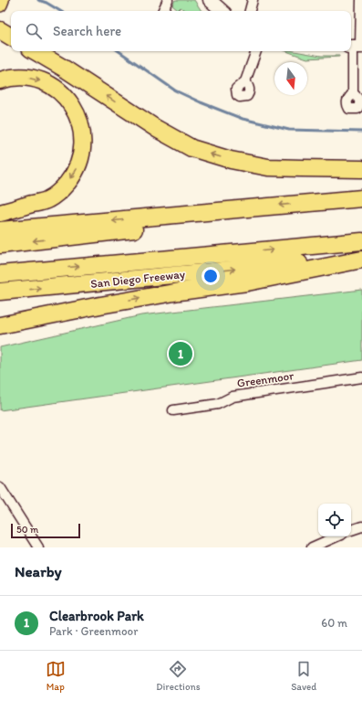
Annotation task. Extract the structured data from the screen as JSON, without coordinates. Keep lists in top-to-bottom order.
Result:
{
  "streets": {
    "highway": ["San Diego Freeway"],
    "street": ["Greenmoor"]
  },
  "scale_bar": "50 m",
  "north": "bottom",
  "page": {
    "search": "Search here",
    "pins": "1",
    "scale": "50 m",
    "heading": "Nearby",
    "list": [
      {
        "mark": "1",
        "name": "Clearbrook Park",
        "note": "Park · Greenmoor",
        "value": "60 m"
      }
    ],
    "nav": ["Map", "Directions", "Saved"]
  }
}
